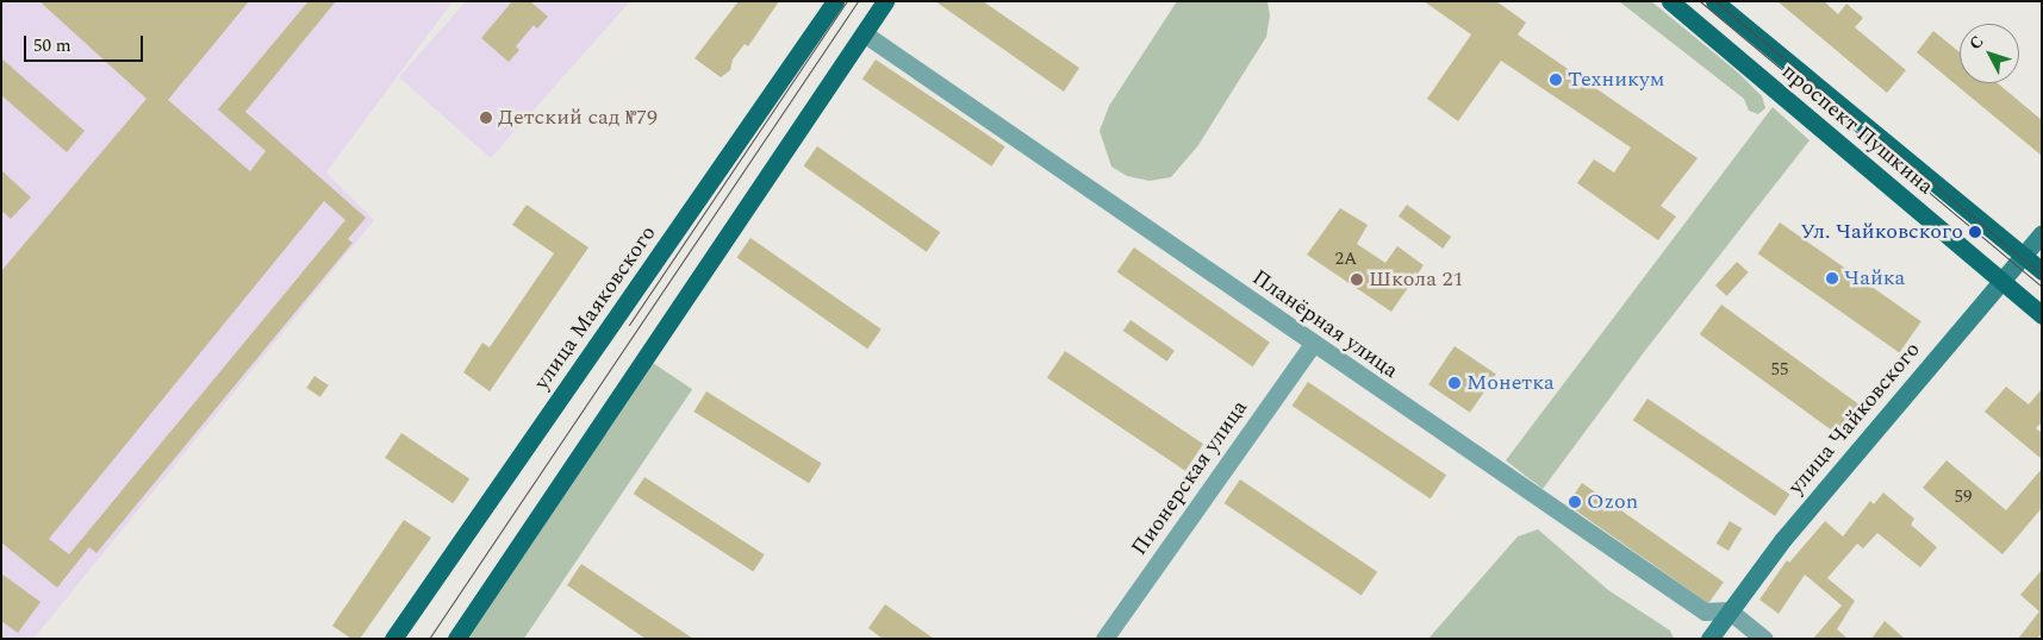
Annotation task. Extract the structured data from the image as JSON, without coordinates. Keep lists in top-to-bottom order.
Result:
{
  "streets": {
    "main road": ["проспект Пушкина", "улица Маяковского", "улица Чайковского"],
    "street": ["Планёрная улица", "Пионерская улица"]
  },
  "crossings": [
    ["проспект Пушкина", "улица Чайковского"],
    ["Планёрная улица", "улица Чайковского"],
    ["Планёрная улица", "Пионерская улица"]
  ],
  "places": [
    "Техникум",
    "Детский сад №79",
    "Ул. Чайковского",
    "Чайка",
    "Школа 21",
    "Монетка",
    "Ozon"
  ],
  "house_numbers": ["2А", "55", "59"],
  "scale_bar": "50 m",
  "north": "top left"
}
